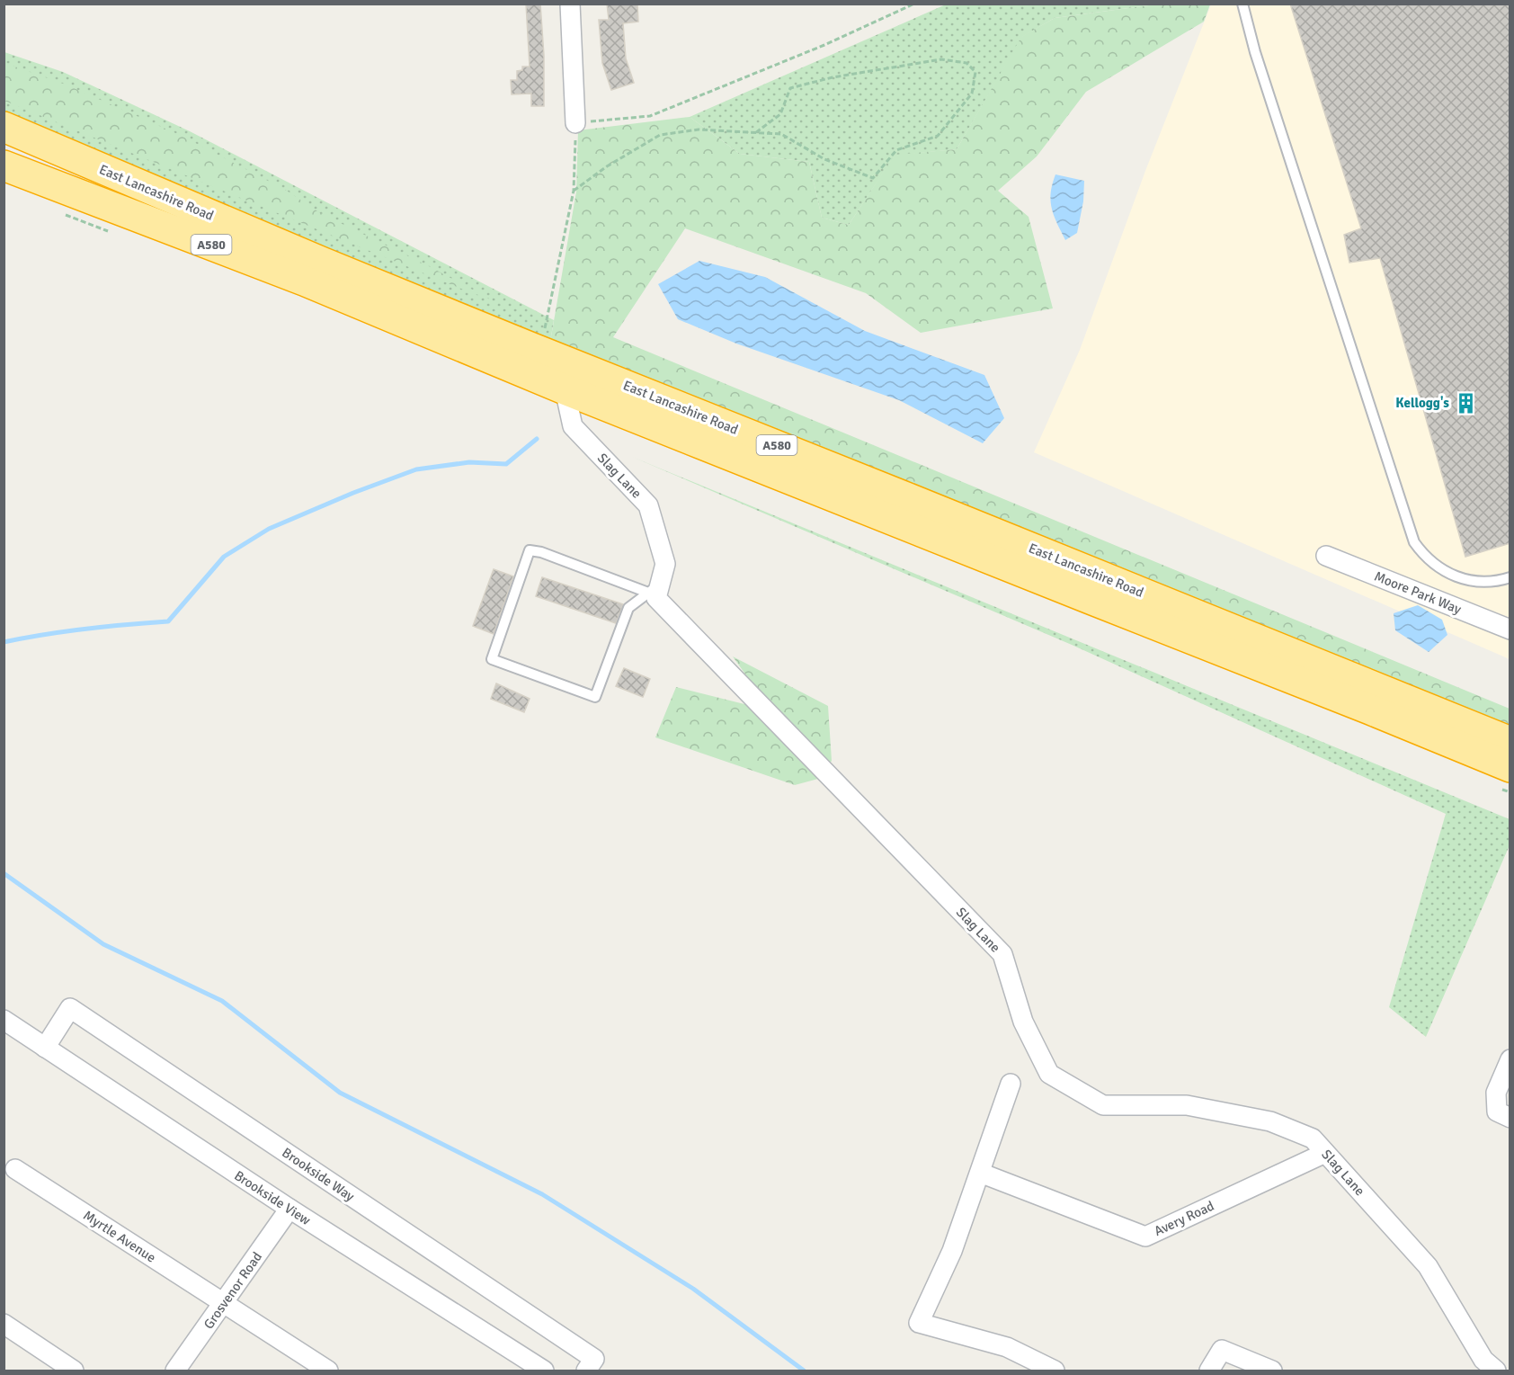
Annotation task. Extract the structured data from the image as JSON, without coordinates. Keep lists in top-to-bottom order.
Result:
{
  "streets": {
    "highway": ["East Lancashire Road", "A580"],
    "street": [
      "Slag Lane",
      "Moore Park Way",
      "Brookside Way",
      "Brookside View",
      "Avery Road",
      "Myrtle Avenue",
      "Grosvenor Road"
    ]
  },
  "crossings": [
    ["East Lancashire Road", "Slag Lane"],
    ["Slag Lane", "Avery Road"],
    ["Brookside Way", "Brookside View"],
    ["Brookside View", "Grosvenor Road"],
    ["Myrtle Avenue", "Grosvenor Road"]
  ],
  "places": {
    "building": ["Kellogg's"]
  }
}
